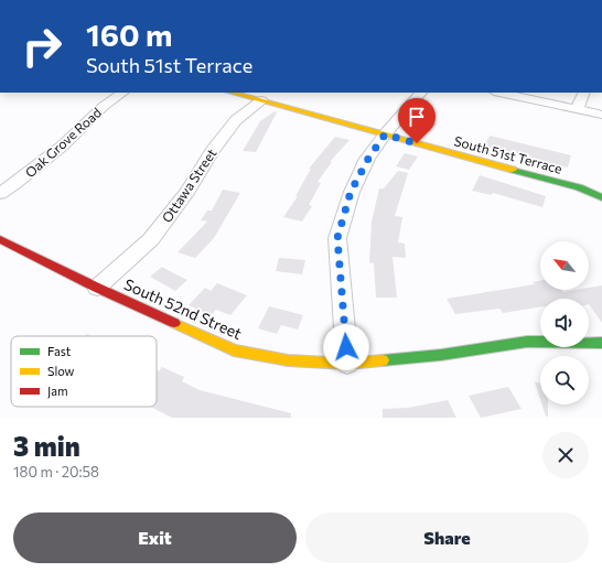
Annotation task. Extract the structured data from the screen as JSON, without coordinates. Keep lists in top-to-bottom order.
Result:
{
  "streets": {
    "street": [
      "Oak Grove Road",
      "South 51st Terrace",
      "Ottawa Street",
      "South 52nd Street"
    ]
  },
  "crossings": [
    ["South 51st Terrace", "Ottawa Street"],
    ["Ottawa Street", "South 52nd Street"]
  ],
  "legend": ["Fast", "Slow", "Jam"],
  "north": "top left",
  "page": {
    "turn": ["160 m", "South 51st Terrace"],
    "heading": ["3 min", "180 m · 20:58"],
    "buttons": ["Exit", "Share"]
  }
}
